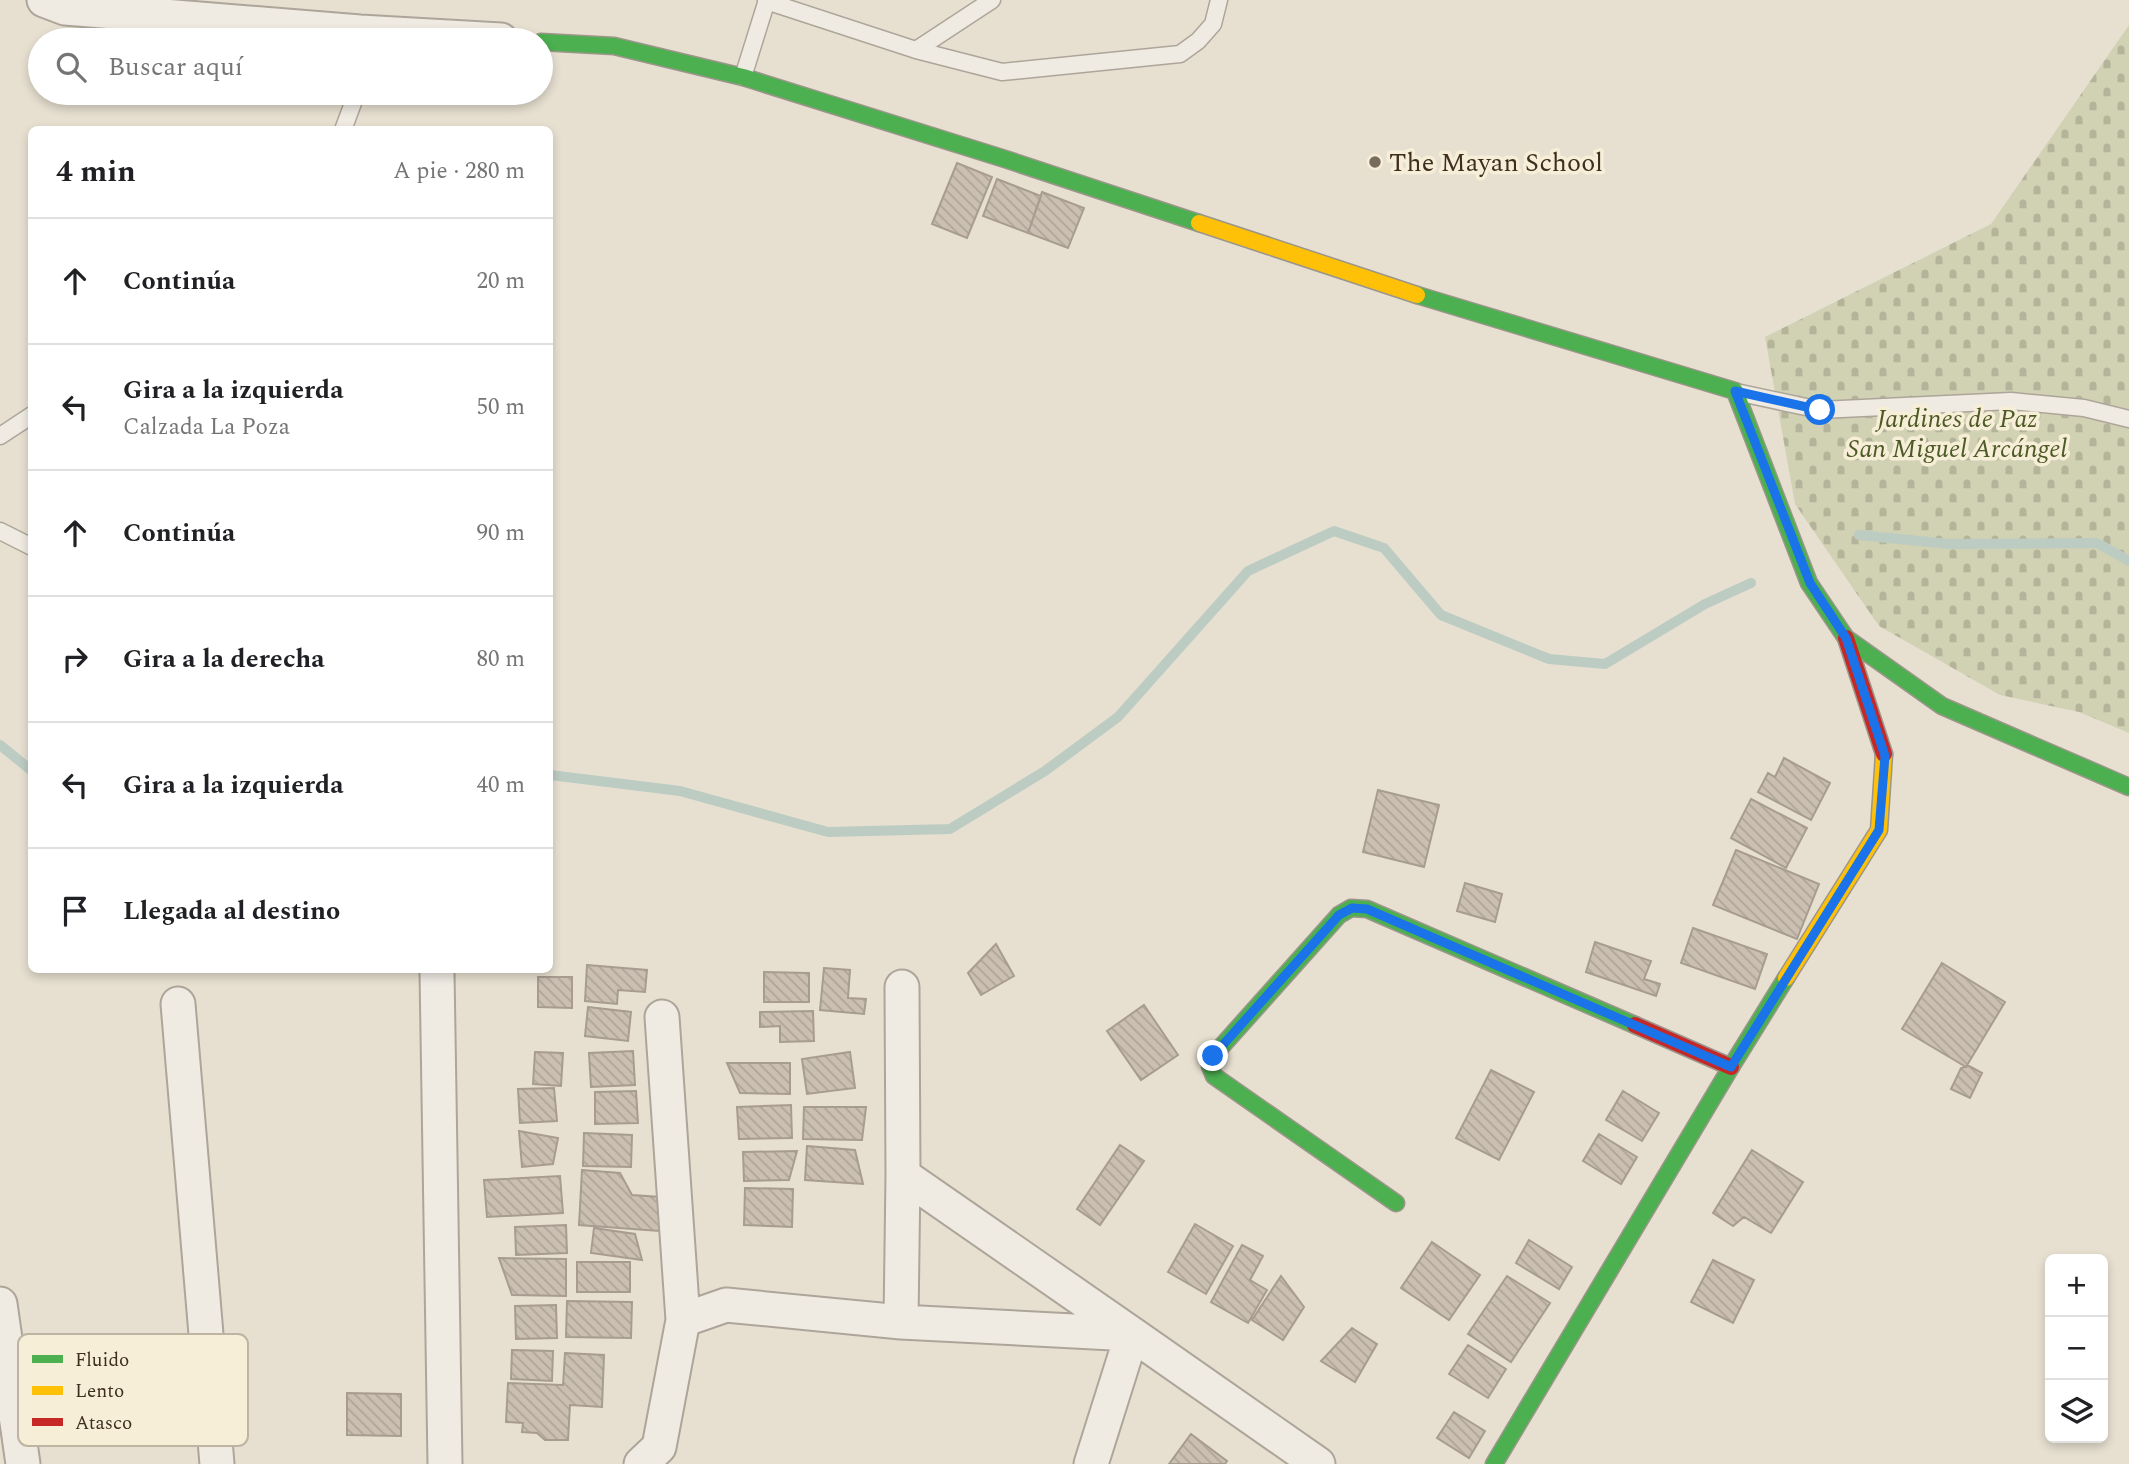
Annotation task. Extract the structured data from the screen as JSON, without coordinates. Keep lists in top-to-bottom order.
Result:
{
  "parks": ["Jardines de Paz San Miguel Arcángel"],
  "places": ["The Mayan School"],
  "legend": ["Fluido", "Lento", "Atasco"],
  "page": {
    "search": "Buscar aquí",
    "heading": ["4 min", "A pie · 280 m"],
    "list": [
      ["Continúa", "20 m"],
      ["Gira a la izquierda", "Calzada La Poza", "50 m"],
      ["Continúa", "90 m"],
      ["Gira a la derecha", "80 m"],
      ["Gira a la izquierda", "40 m"],
      "Llegada al destino"
    ],
    "map_buttons": ["+", "−"]
  }
}
